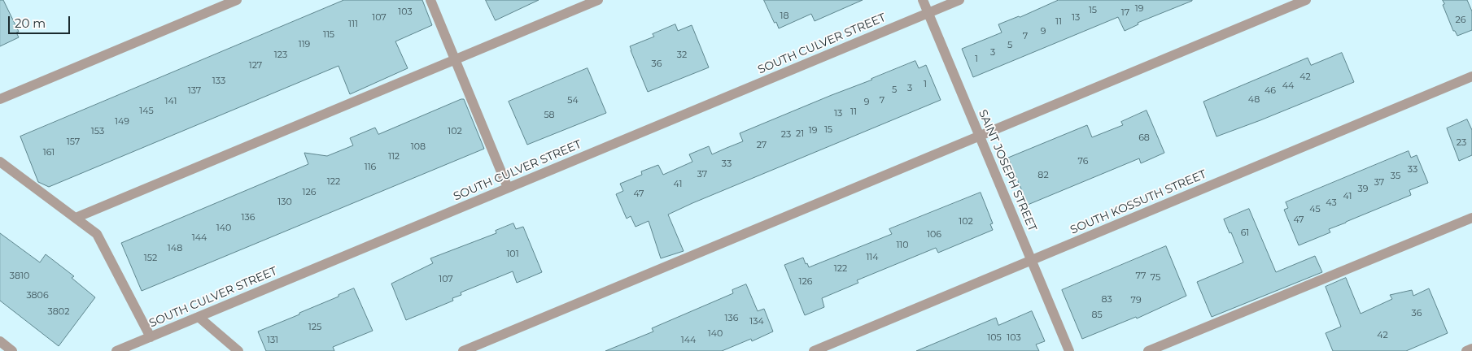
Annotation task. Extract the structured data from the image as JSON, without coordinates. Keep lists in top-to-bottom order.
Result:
{
  "streets": {
    "street": ["SOUTH CULVER STREET", "SAINT JOSEPH STREET", "SOUTH KOSSUTH STREET"]
  },
  "crossings": [
    ["SOUTH CULVER STREET", "SAINT JOSEPH STREET"],
    ["SAINT JOSEPH STREET", "SOUTH KOSSUTH STREET"]
  ],
  "house_numbers": [
    "19",
    "15",
    "103",
    "17",
    "18",
    "107",
    "13",
    "26",
    "11",
    "111",
    "9",
    "115",
    "7",
    "119",
    "5",
    "3",
    "123",
    "32",
    "1",
    "36",
    "127",
    "42",
    "133",
    "1",
    "44",
    "3",
    "5",
    "137",
    "46",
    "48",
    "54",
    "7",
    "141",
    "9",
    "145",
    "11",
    "13",
    "58",
    "149",
    "15",
    "19",
    "153",
    "102",
    "21",
    "23",
    "68",
    "157",
    "23",
    "27",
    "108",
    "161",
    "112",
    "76",
    "33",
    "116",
    "33",
    "37",
    "82",
    "35",
    "122",
    "37",
    "41",
    "39",
    "126",
    "47",
    "41",
    "130",
    "43",
    "45",
    "136",
    "47",
    "102",
    "140",
    "61",
    "106",
    "144",
    "110",
    "148",
    "101",
    "114",
    "152",
    "122",
    "3810",
    "77",
    "75",
    "107",
    "126",
    "3806",
    "83",
    "79",
    "3802",
    "36",
    "85",
    "136",
    "134",
    "125",
    "140",
    "42",
    "105",
    "103",
    "131",
    "144"
  ],
  "scale_bar": "20 m"
}
